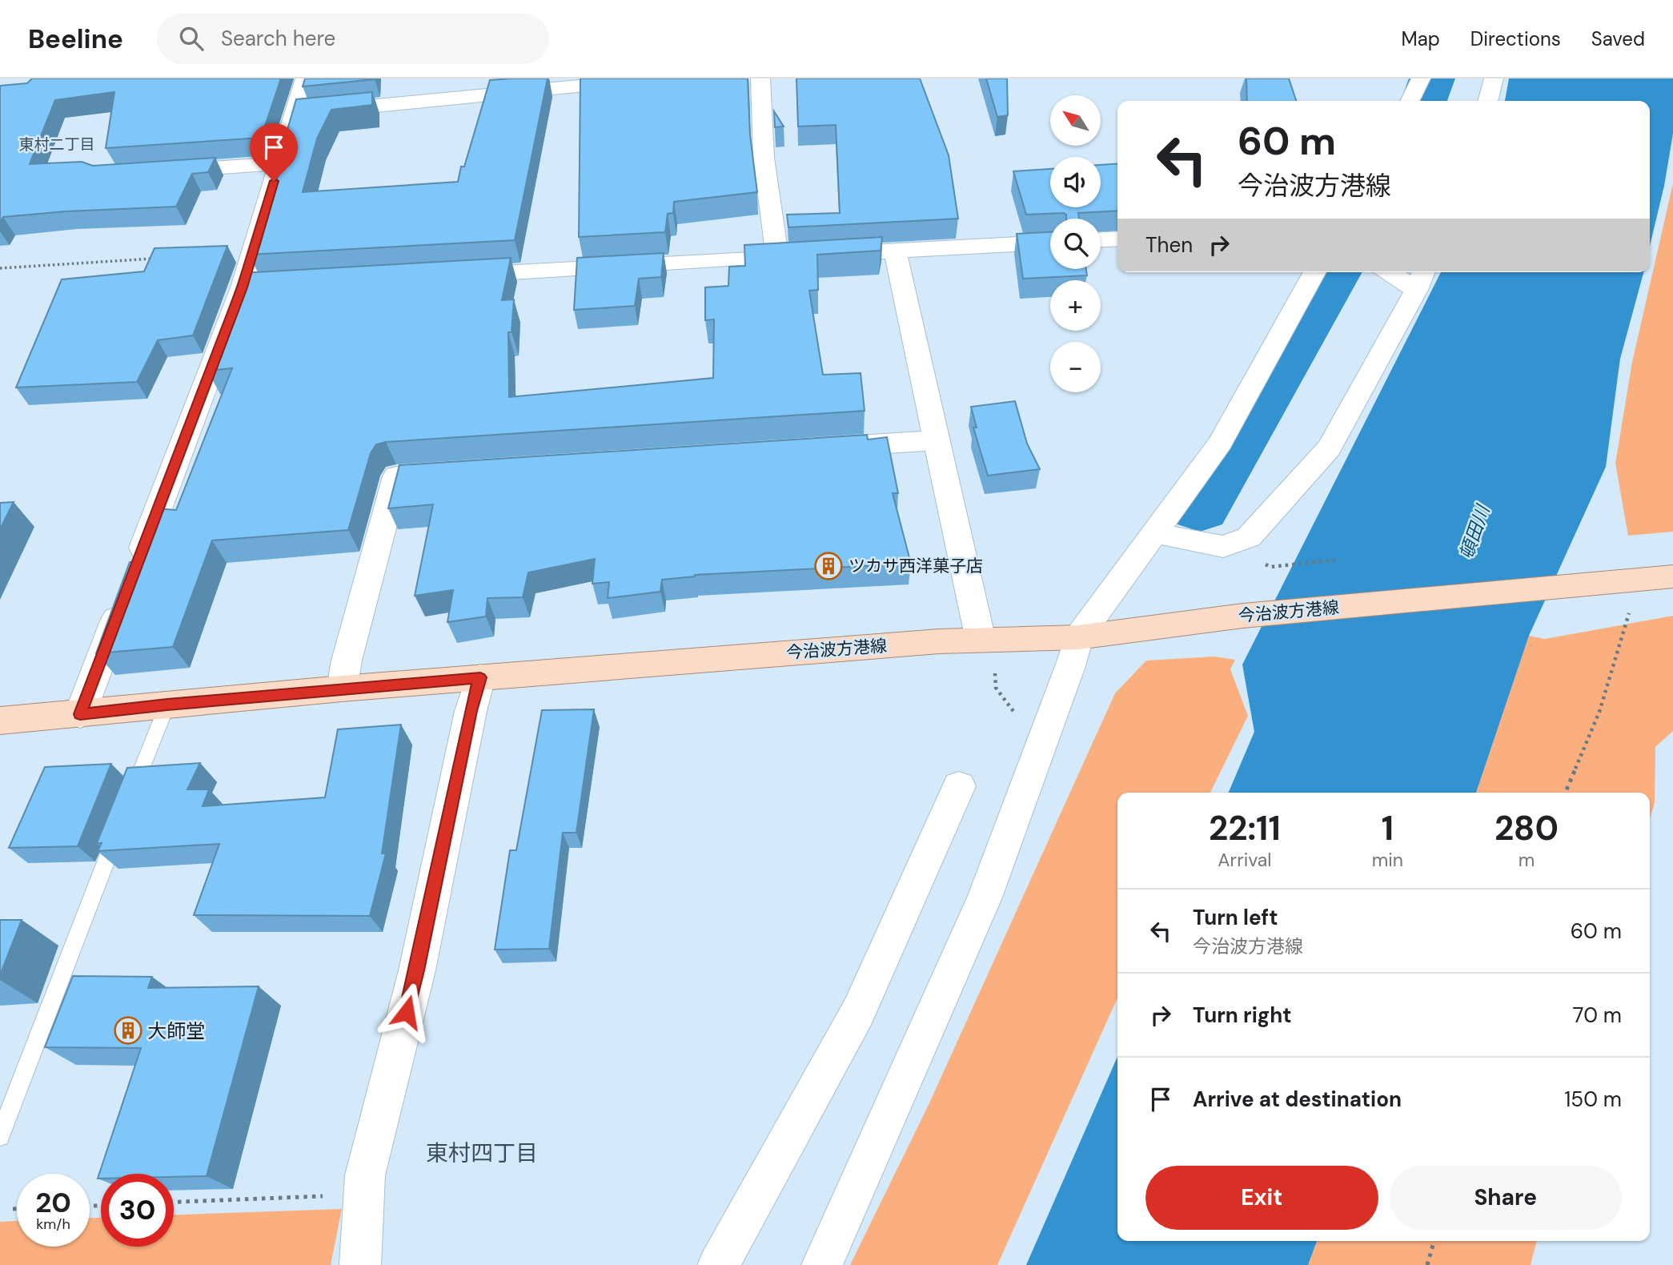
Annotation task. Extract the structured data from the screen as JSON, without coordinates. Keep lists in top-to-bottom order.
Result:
{
  "streets": {
    "main road": ["今治波方港線"]
  },
  "districts": ["東村二丁目", "東村四丁目"],
  "water": ["頓田川"],
  "places": {
    "building": ["ツカサ西洋菓子店", "大師堂"]
  },
  "north": "top left",
  "page": {
    "header": "Beeline",
    "search": "Search here",
    "nav": ["Map", "Directions", "Saved"],
    "map_buttons": ["+", "−"],
    "turn": ["60 m", "今治波方港線"],
    "then": "Then",
    "eta": [
      "22:11",
      "Arrival",
      "1",
      "min",
      "280",
      "m"
    ],
    "list": [
      {
        "name": "Turn left",
        "note": "今治波方港線",
        "value": "60 m"
      },
      {
        "name": "Turn right",
        "value": "70 m"
      },
      {
        "name": "Arrive at destination",
        "value": "150 m"
      }
    ],
    "buttons": ["Exit", "Share"],
    "speed": "20 km/h",
    "limit": "30"
  }
}
